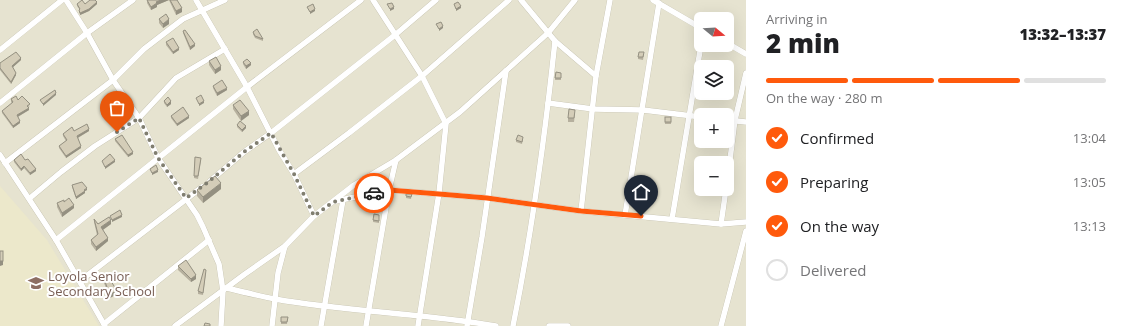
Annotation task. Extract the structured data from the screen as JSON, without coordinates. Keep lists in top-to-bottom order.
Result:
{
  "places": {
    "school or university": ["Loyola Senior Secondary School"]
  },
  "north": "right",
  "page": {
    "heading": ["2 min", "Arriving in", "13:32–13:37"],
    "map_buttons": ["+", "−"],
    "bar": "On the way · 280 m",
    "list": [
      ["Confirmed", "13:04"],
      ["Preparing", "13:05"],
      ["On the way", "13:13"],
      "Delivered"
    ]
  }
}
